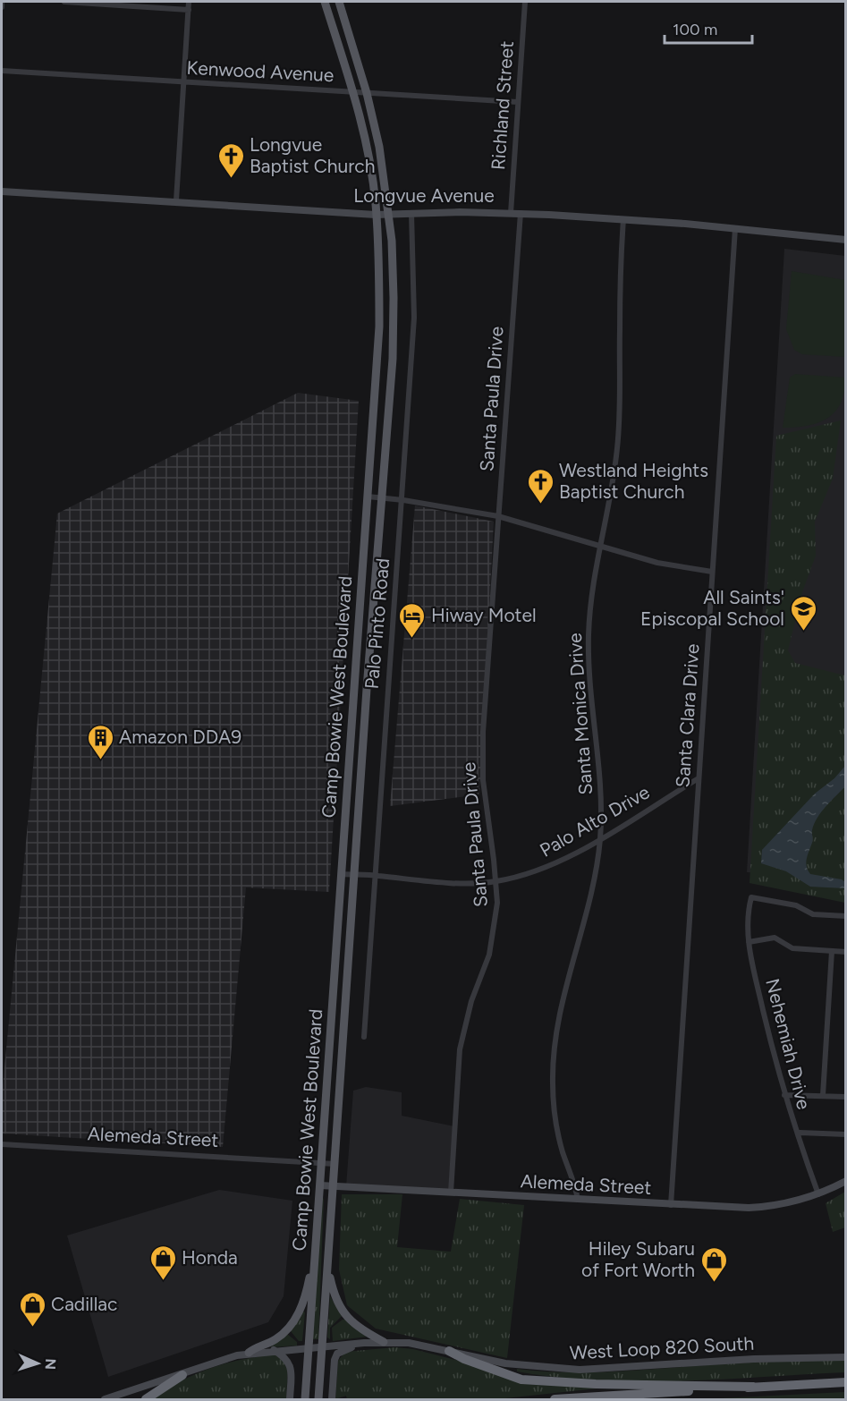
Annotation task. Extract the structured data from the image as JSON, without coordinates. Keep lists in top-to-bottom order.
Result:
{
  "streets": {
    "main road": [
      "Longvue Avenue",
      "Camp Bowie West Boulevard",
      "Alemeda Street",
      "West Loop 820 South"
    ],
    "street": [
      "Kenwood Avenue",
      "Richland Street",
      "Santa Paula Drive",
      "Palo Pinto Road",
      "Santa Monica Drive",
      "Santa Clara Drive",
      "Palo Alto Drive",
      "Nehemiah Drive"
    ]
  },
  "crossings": [
    ["Kenwood Avenue", "Richland Street"],
    ["Kenwood Avenue", "Camp Bowie West Boulevard"],
    ["Richland Street", "Longvue Avenue"],
    ["Longvue Avenue", "Santa Paula Drive"],
    ["Longvue Avenue", "Palo Pinto Road"],
    ["Longvue Avenue", "Camp Bowie West Boulevard"],
    ["Longvue Avenue", "Santa Monica Drive"],
    ["Longvue Avenue", "Santa Clara Drive"],
    ["Santa Paula Drive", "Palo Alto Drive"],
    ["Santa Paula Drive", "Alemeda Street"],
    ["Palo Pinto Road", "Palo Alto Drive"],
    ["Camp Bowie West Boulevard", "Palo Alto Drive"],
    ["Camp Bowie West Boulevard", "Alemeda Street"],
    ["Camp Bowie West Boulevard", "West Loop 820 South"],
    ["Santa Monica Drive", "Palo Alto Drive"],
    ["Santa Monica Drive", "Alemeda Street"],
    ["Santa Clara Drive", "Palo Alto Drive"],
    ["Santa Clara Drive", "Alemeda Street"],
    ["Nehemiah Drive", "Alemeda Street"]
  ],
  "places": {
    "church": ["Longvue Baptist Church", "Westland Heights Baptist Church"],
    "school or university": ["All Saints' Episcopal School"],
    "hotel": ["Hiway Motel"],
    "building": ["Amazon DDA9"],
    "shop": ["Honda", "Hiley Subaru of Fort Worth", "Cadillac"]
  },
  "scale_bar": "100 m",
  "north": "right"
}
